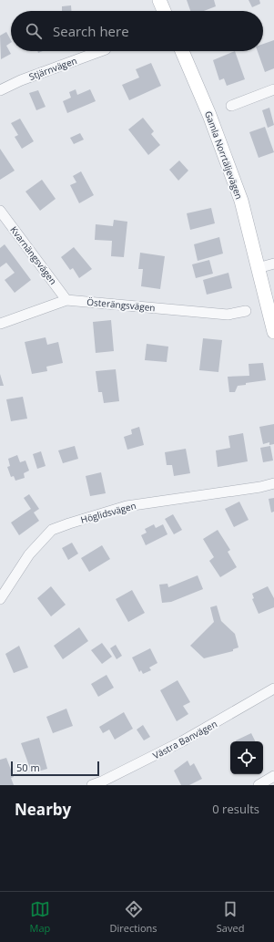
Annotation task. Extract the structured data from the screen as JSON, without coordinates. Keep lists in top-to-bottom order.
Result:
{
  "streets": {
    "street": [
      "Stjärnvägen",
      "Gamla Norrtäljevägen",
      "Kvarnängsvägen",
      "Österängsvägen",
      "Höglidsvägen",
      "Västra Banvägen"
    ]
  },
  "crossings": [
    ["Kvarnängsvägen", "Österängsvägen"]
  ],
  "scale_bar": "50 m",
  "page": {
    "search": "Search here",
    "scale": "50 m",
    "heading": ["Nearby", "0 results"],
    "nav": ["Map", "Directions", "Saved"]
  }
}
